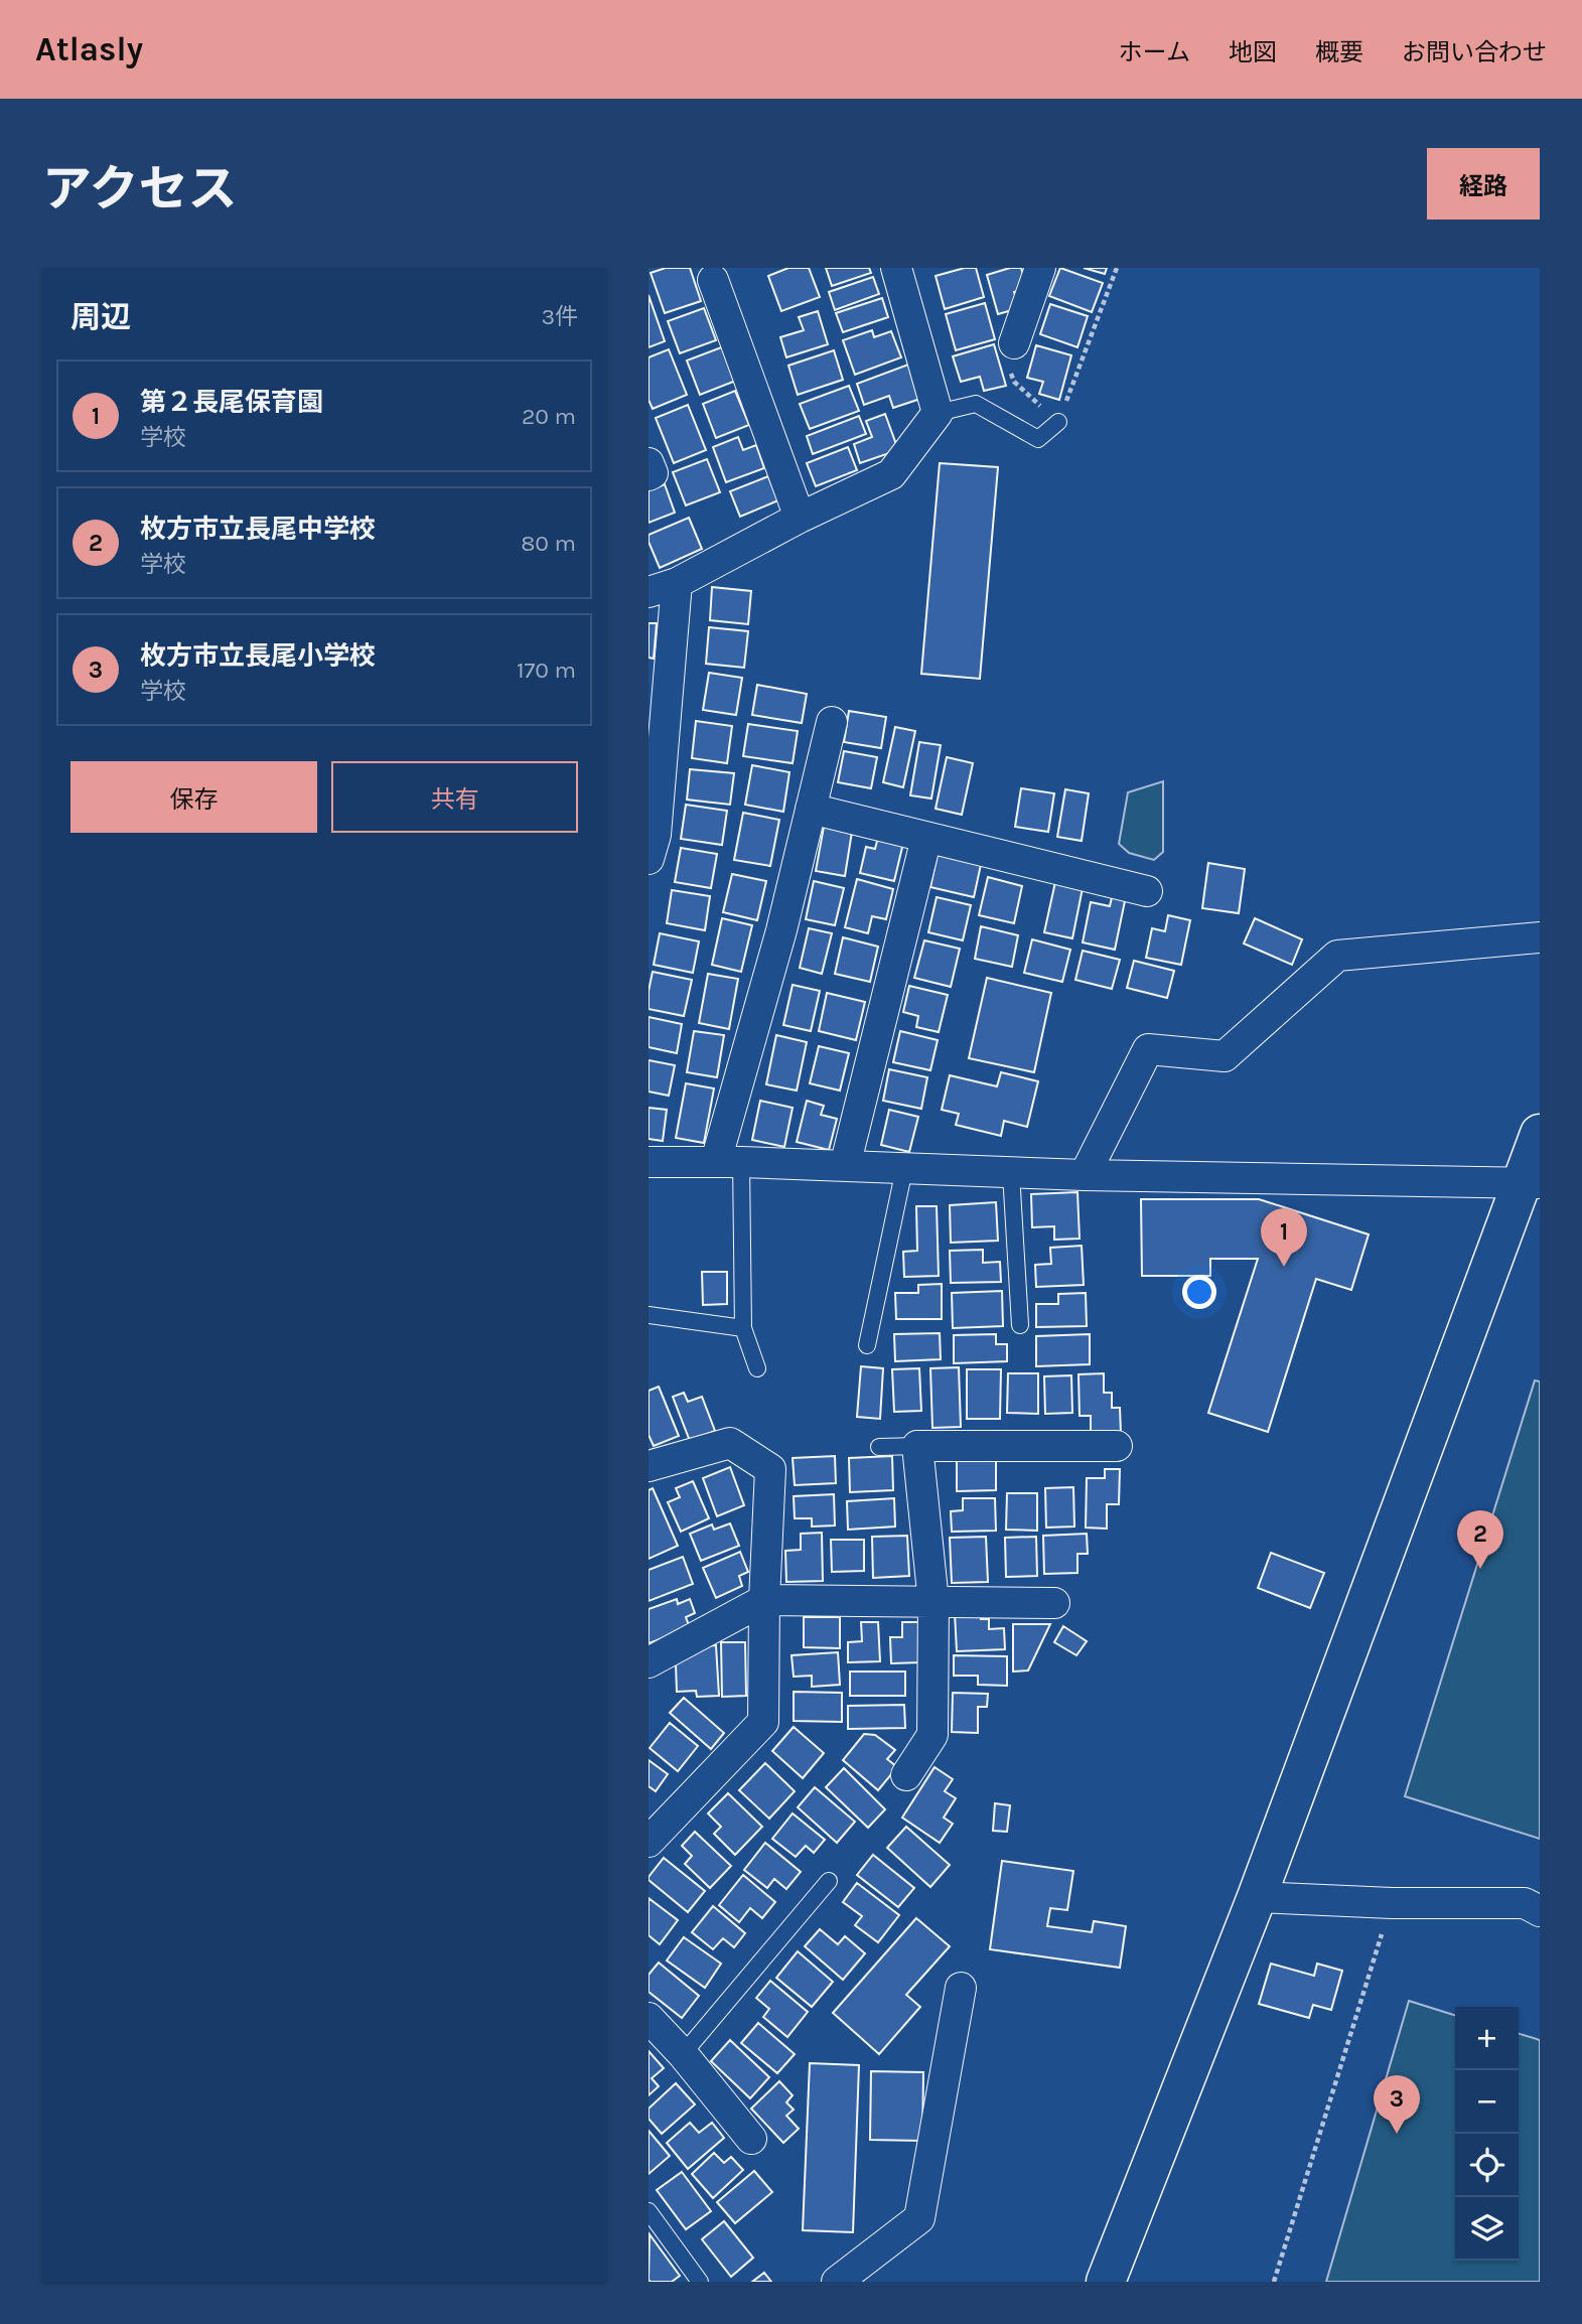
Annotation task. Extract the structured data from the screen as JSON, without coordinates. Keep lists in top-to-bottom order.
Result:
{
  "page": {
    "header": "Atlasly",
    "nav": [
      "ホーム",
      "地図",
      "概要",
      "お問い合わせ"
    ],
    "title": "アクセス",
    "buttons": [
      "経路",
      ["保存", "共有"]
    ],
    "heading": ["周辺", "3件"],
    "list": [
      {
        "mark": "1",
        "name": "第２長尾保育園",
        "note": "学校",
        "value": "20 m"
      },
      {
        "mark": "2",
        "name": "枚方市立長尾中学校",
        "note": "学校",
        "value": "80 m"
      },
      {
        "mark": "3",
        "name": "枚方市立長尾小学校",
        "note": "学校",
        "value": "170 m"
      }
    ],
    "pins": ["1", "2", "3"],
    "map_buttons": ["+", "−"]
  }
}
